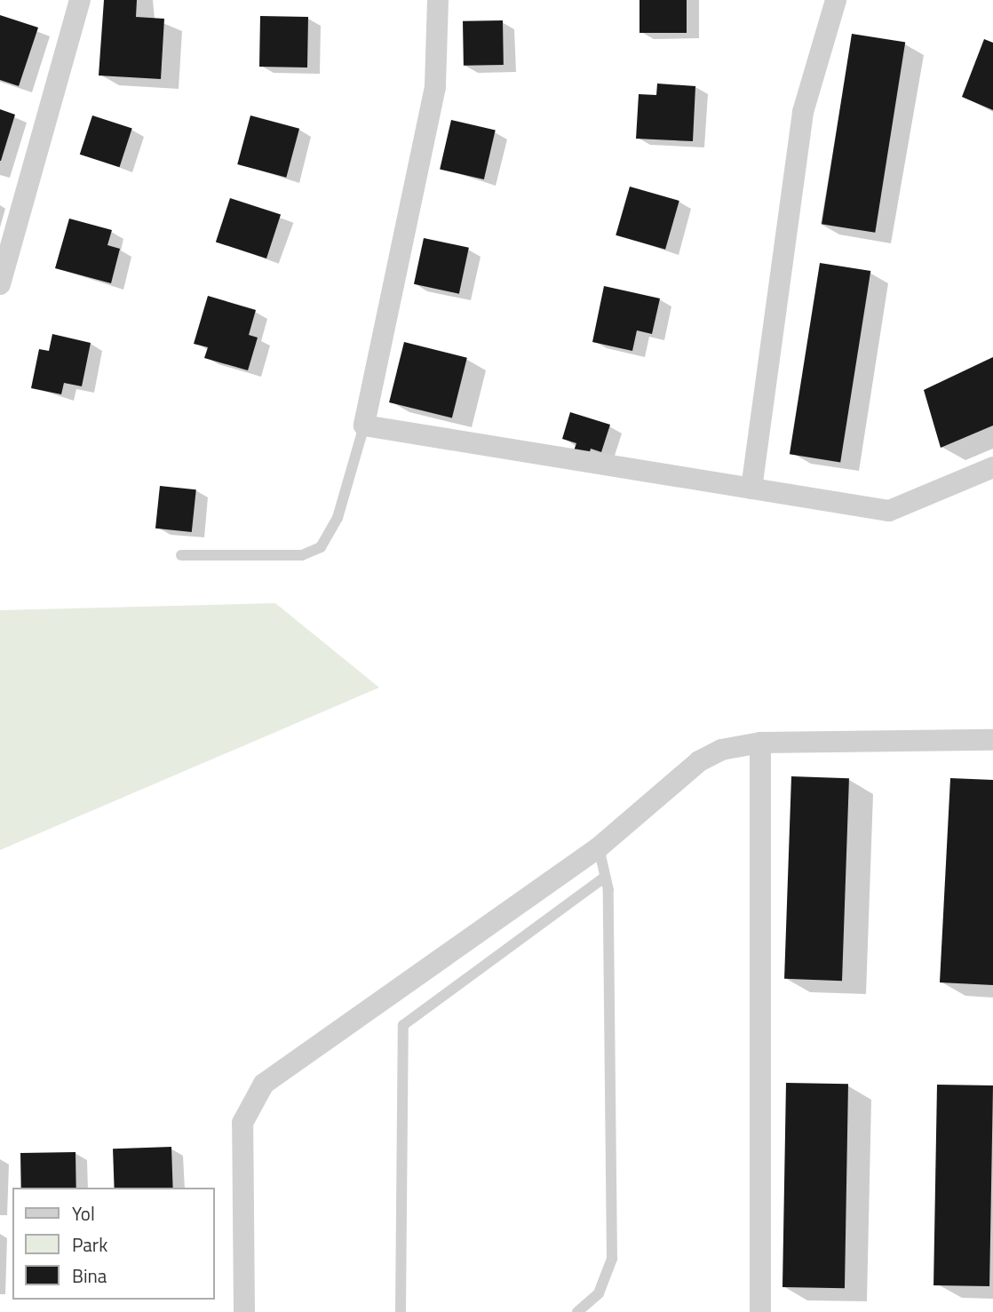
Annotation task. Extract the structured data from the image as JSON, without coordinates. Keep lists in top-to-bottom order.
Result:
{
  "legend": ["Yol", "Park", "Bina"]
}
